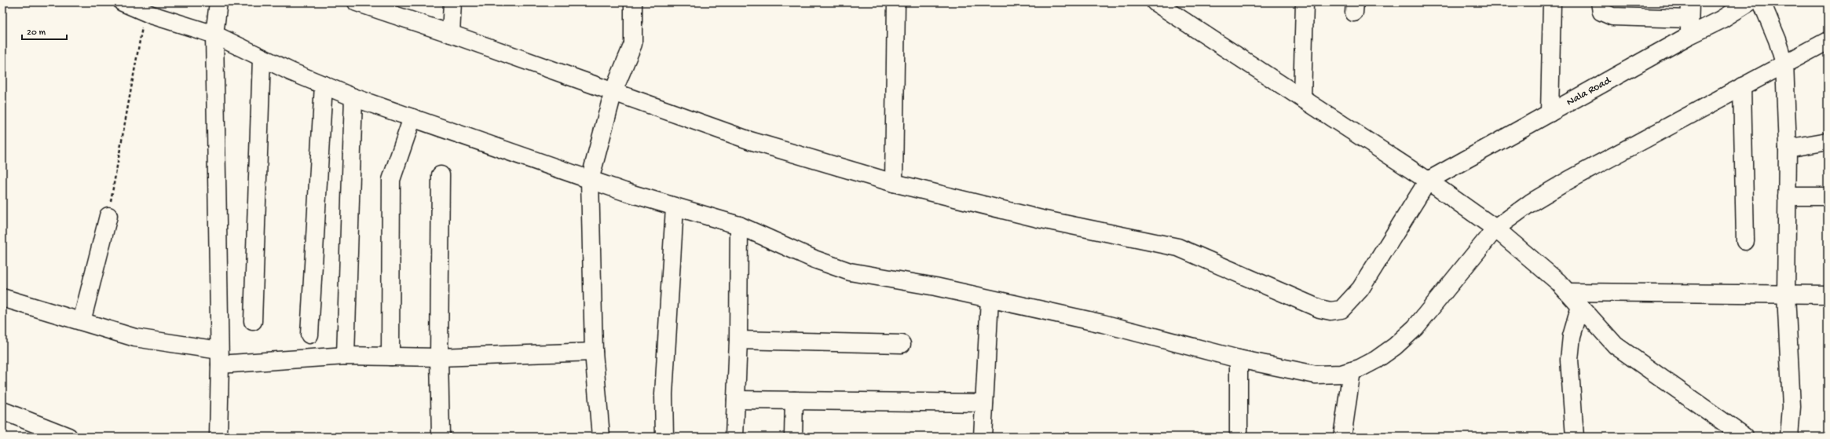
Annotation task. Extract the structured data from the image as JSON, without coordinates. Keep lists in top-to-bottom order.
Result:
{
  "streets": {
    "street": ["Nala Road"]
  },
  "scale_bar": "20 m"
}
